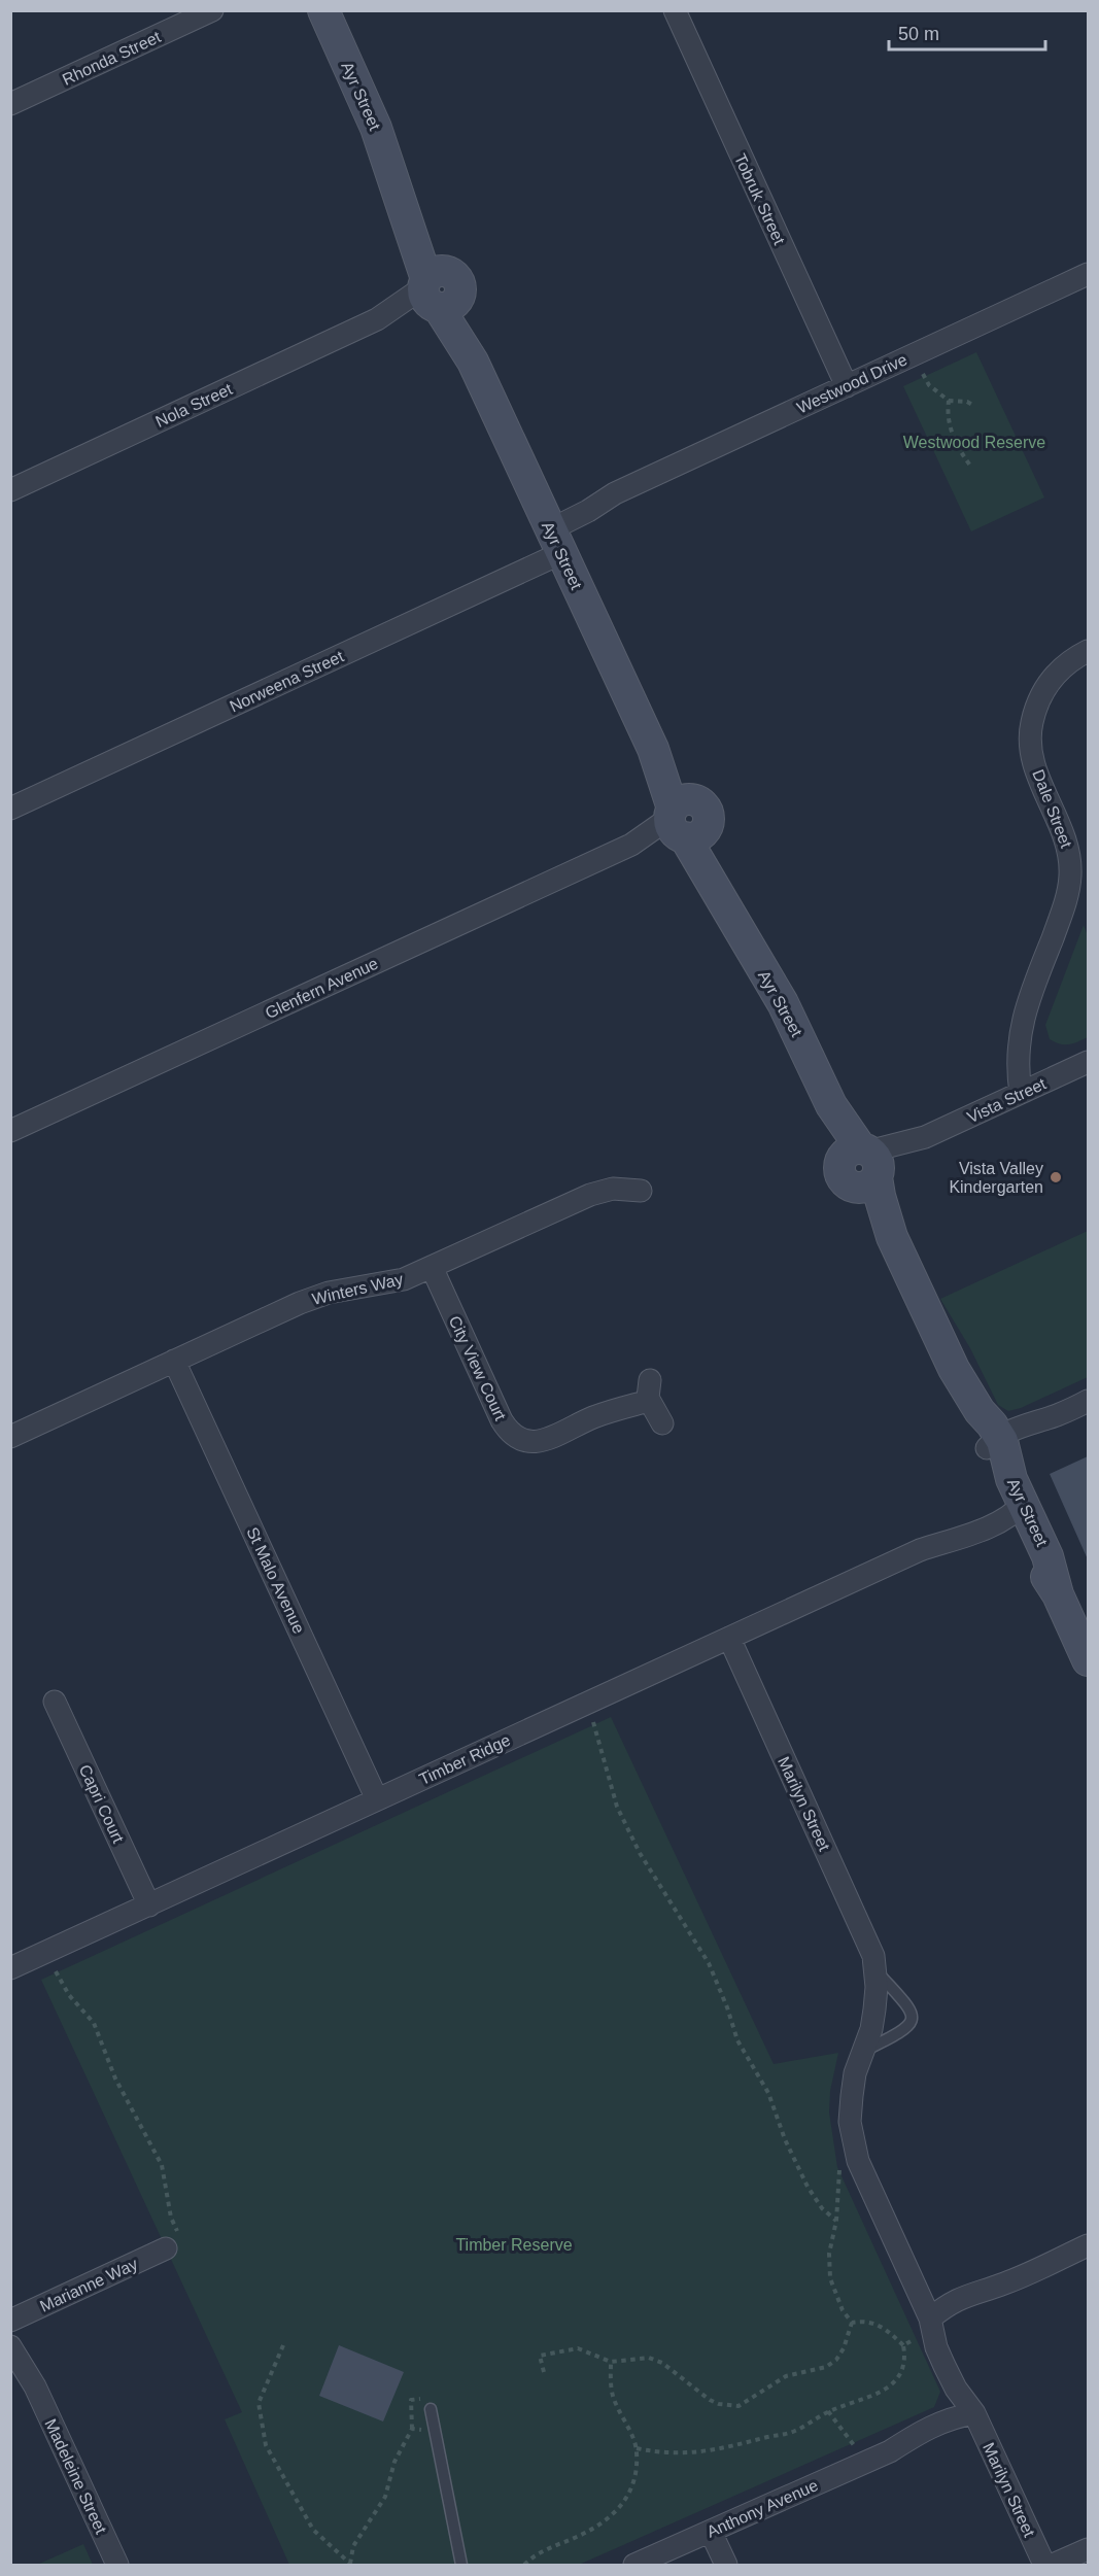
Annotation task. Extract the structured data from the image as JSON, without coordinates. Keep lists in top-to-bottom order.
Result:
{
  "streets": {
    "street": [
      "Rhonda Street",
      "Ayr Street",
      "Tobruk Street",
      "Westwood Drive",
      "Nola Street",
      "Norweena Street",
      "Dale Street",
      "Glenfern Avenue",
      "Vista Street",
      "Winters Way",
      "City View Court",
      "St Malo Avenue",
      "Timber Ridge",
      "Capri Court",
      "Marilyn Street",
      "Marianne Way",
      "Madeleine Street",
      "Anthony Avenue"
    ]
  },
  "crossings": [
    ["Ayr Street", "Westwood Drive"],
    ["Ayr Street", "Nola Street"],
    ["Ayr Street", "Norweena Street"],
    ["Ayr Street", "Glenfern Avenue"],
    ["Ayr Street", "Vista Street"],
    ["Ayr Street", "Timber Ridge"],
    ["Tobruk Street", "Westwood Drive"],
    ["Westwood Drive", "Norweena Street"],
    ["Dale Street", "Vista Street"],
    ["Winters Way", "City View Court"],
    ["Winters Way", "St Malo Avenue"],
    ["St Malo Avenue", "Timber Ridge"],
    ["Timber Ridge", "Capri Court"],
    ["Timber Ridge", "Marilyn Street"],
    ["Marilyn Street", "Anthony Avenue"],
    ["Marianne Way", "Madeleine Street"]
  ],
  "parks": ["Westwood Reserve", "Timber Reserve"],
  "places": ["Vista Valley Kindergarten"],
  "scale_bar": "50 m"
}
